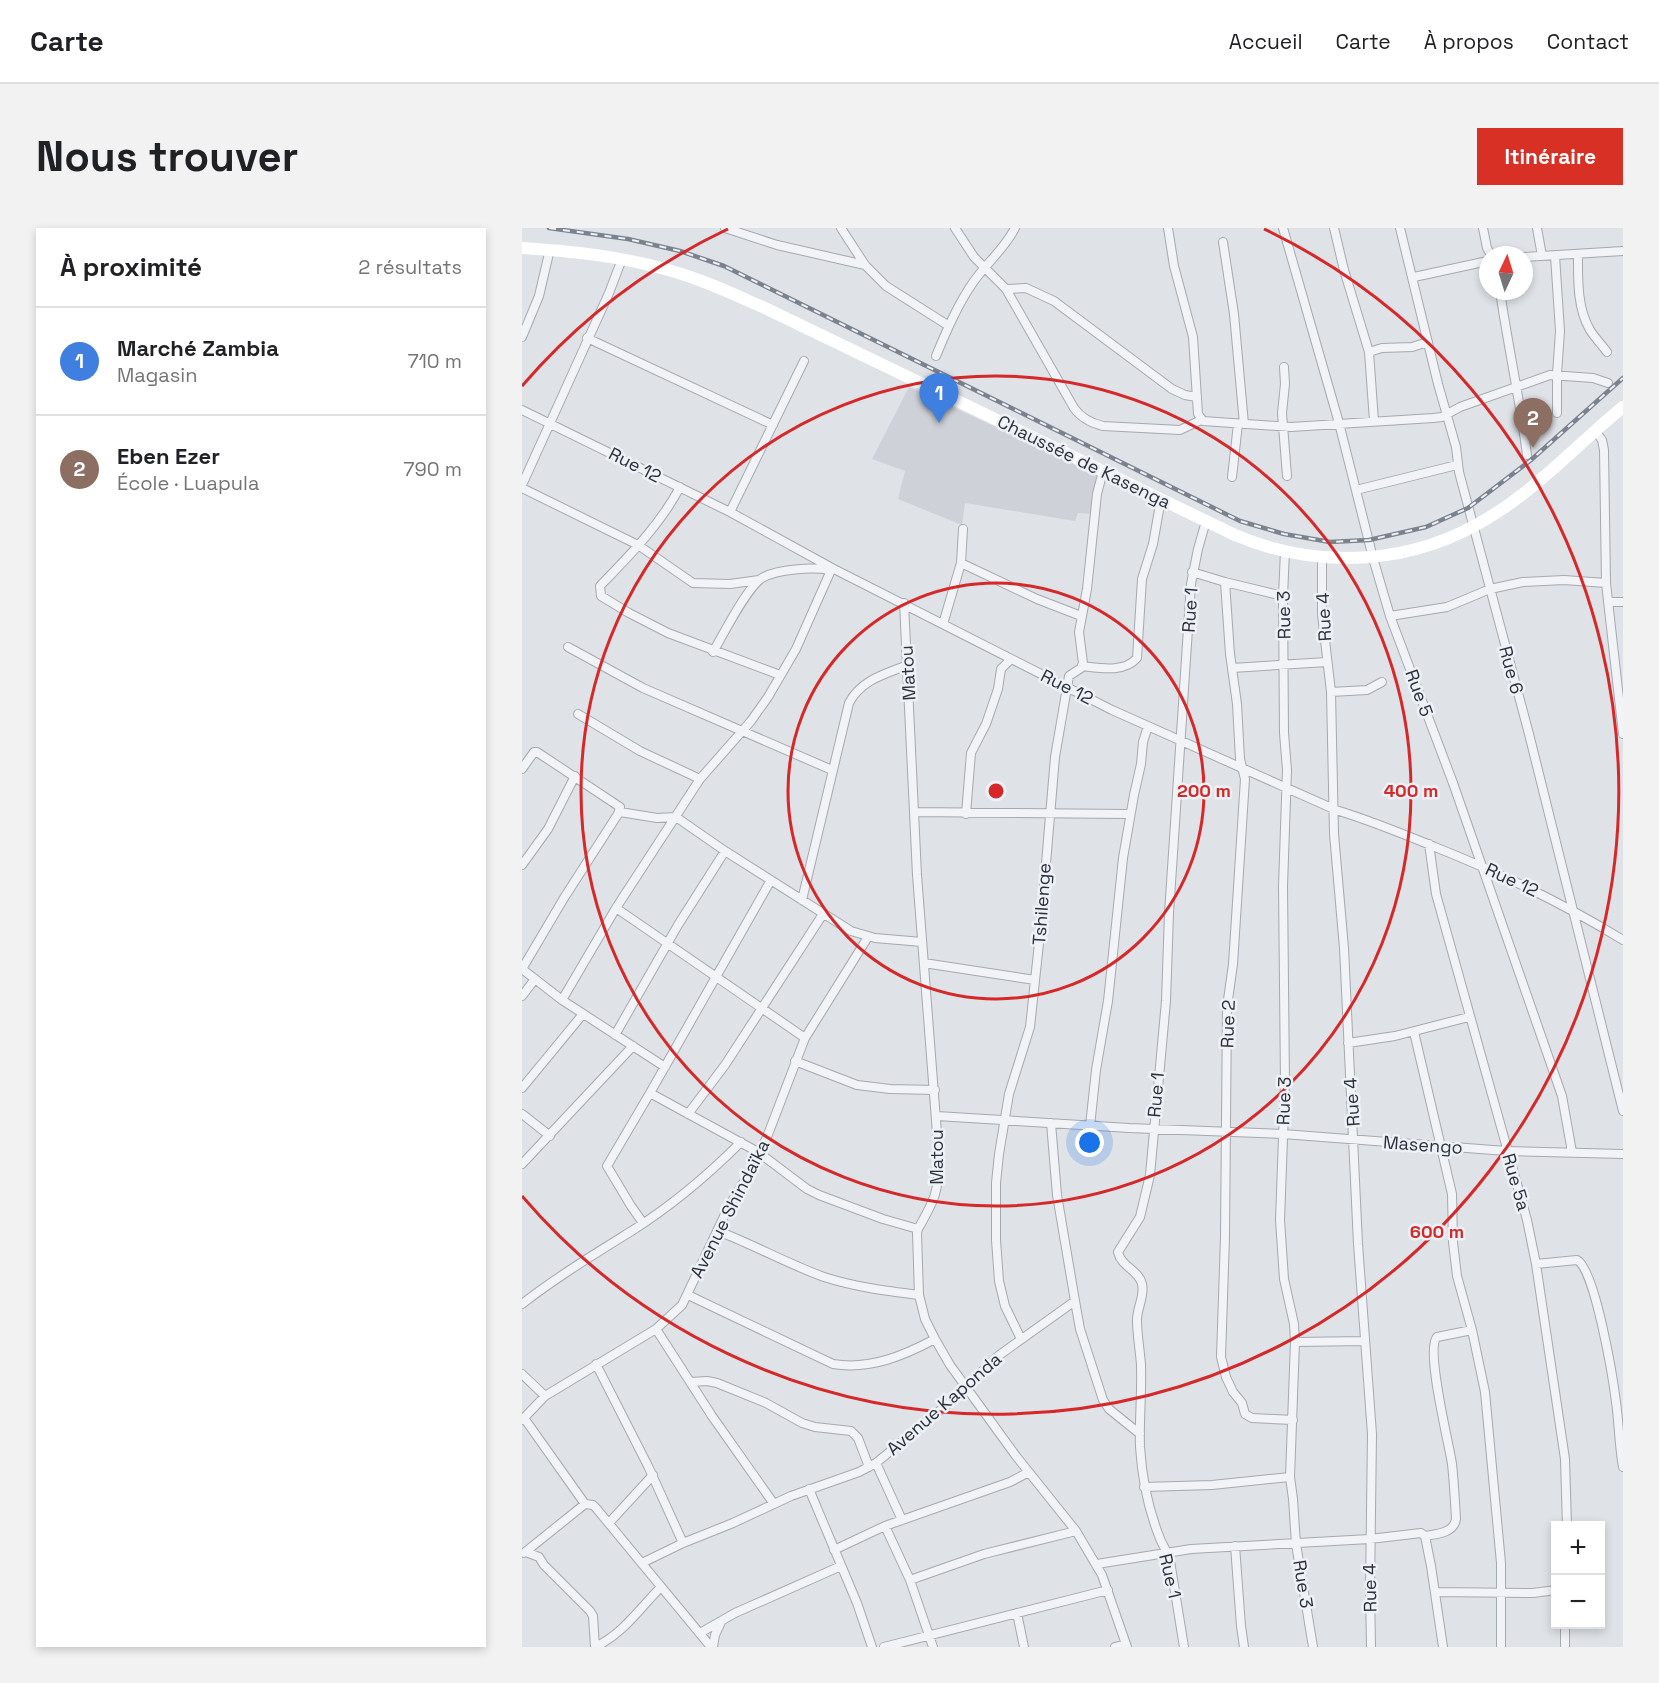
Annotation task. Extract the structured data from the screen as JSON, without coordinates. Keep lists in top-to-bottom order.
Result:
{
  "streets": {
    "main road": ["Chaussée de Kasenga"],
    "street": [
      "Rue 12",
      "Rue 1",
      "Rue 3",
      "Rue 4",
      "Rue 6",
      "Matou",
      "Rue 5",
      "Tshilenge",
      "Rue 2",
      "Masengo",
      "Rue 5a",
      "Avenue Shindaïka",
      "Avenue Kaponda"
    ]
  },
  "crossings": [
    ["Chaussée de Kasenga", "Rue 1"],
    ["Chaussée de Kasenga", "Rue 3"],
    ["Chaussée de Kasenga", "Rue 4"],
    ["Chaussée de Kasenga", "Rue 6"],
    ["Chaussée de Kasenga", "Rue 5"],
    ["Rue 12", "Rue 1"],
    ["Rue 12", "Rue 3"],
    ["Rue 12", "Rue 4"],
    ["Rue 12", "Rue 6"],
    ["Rue 12", "Matou"],
    ["Rue 12", "Rue 5"],
    ["Rue 12", "Tshilenge"],
    ["Rue 12", "Rue 2"],
    ["Rue 12", "Rue 5a"],
    ["Rue 1", "Masengo"],
    ["Rue 3", "Rue 2"],
    ["Rue 3", "Masengo"],
    ["Rue 4", "Masengo"],
    ["Matou", "Masengo"],
    ["Rue 5", "Masengo"],
    ["Tshilenge", "Masengo"],
    ["Tshilenge", "Avenue Kaponda"],
    ["Rue 2", "Masengo"],
    ["Masengo", "Rue 5a"]
  ],
  "north": "top",
  "page": {
    "header": "Carte",
    "nav": [
      "Accueil",
      "Carte",
      "À propos",
      "Contact"
    ],
    "buttons": "Itinéraire",
    "title": "Nous trouver",
    "heading": ["À proximité", "2 résultats"],
    "list": [
      {
        "mark": "1",
        "name": "Marché Zambia",
        "note": "Magasin",
        "value": "710 m"
      },
      {
        "mark": "2",
        "name": "Eben Ezer",
        "note": "École · Luapula",
        "value": "790 m"
      }
    ],
    "pins": ["1", "2"],
    "map_buttons": ["+", "−"]
  },
  "rings": ["200 m", "400 m", "600 m"]
}
